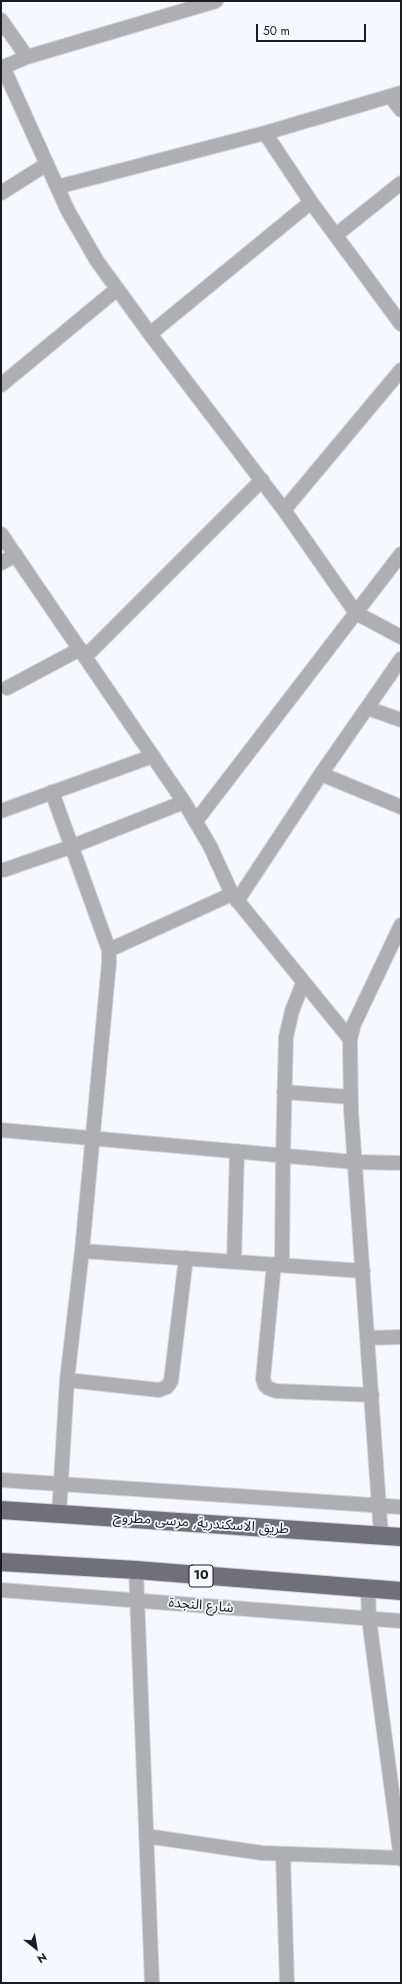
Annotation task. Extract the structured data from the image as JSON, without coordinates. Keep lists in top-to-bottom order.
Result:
{
  "streets": {
    "main road": ["طريق الاسكندرية, مرسى مطروح", "10"],
    "street": ["شارع النجدة"]
  },
  "scale_bar": "50 m",
  "north": "bottom right"
}
